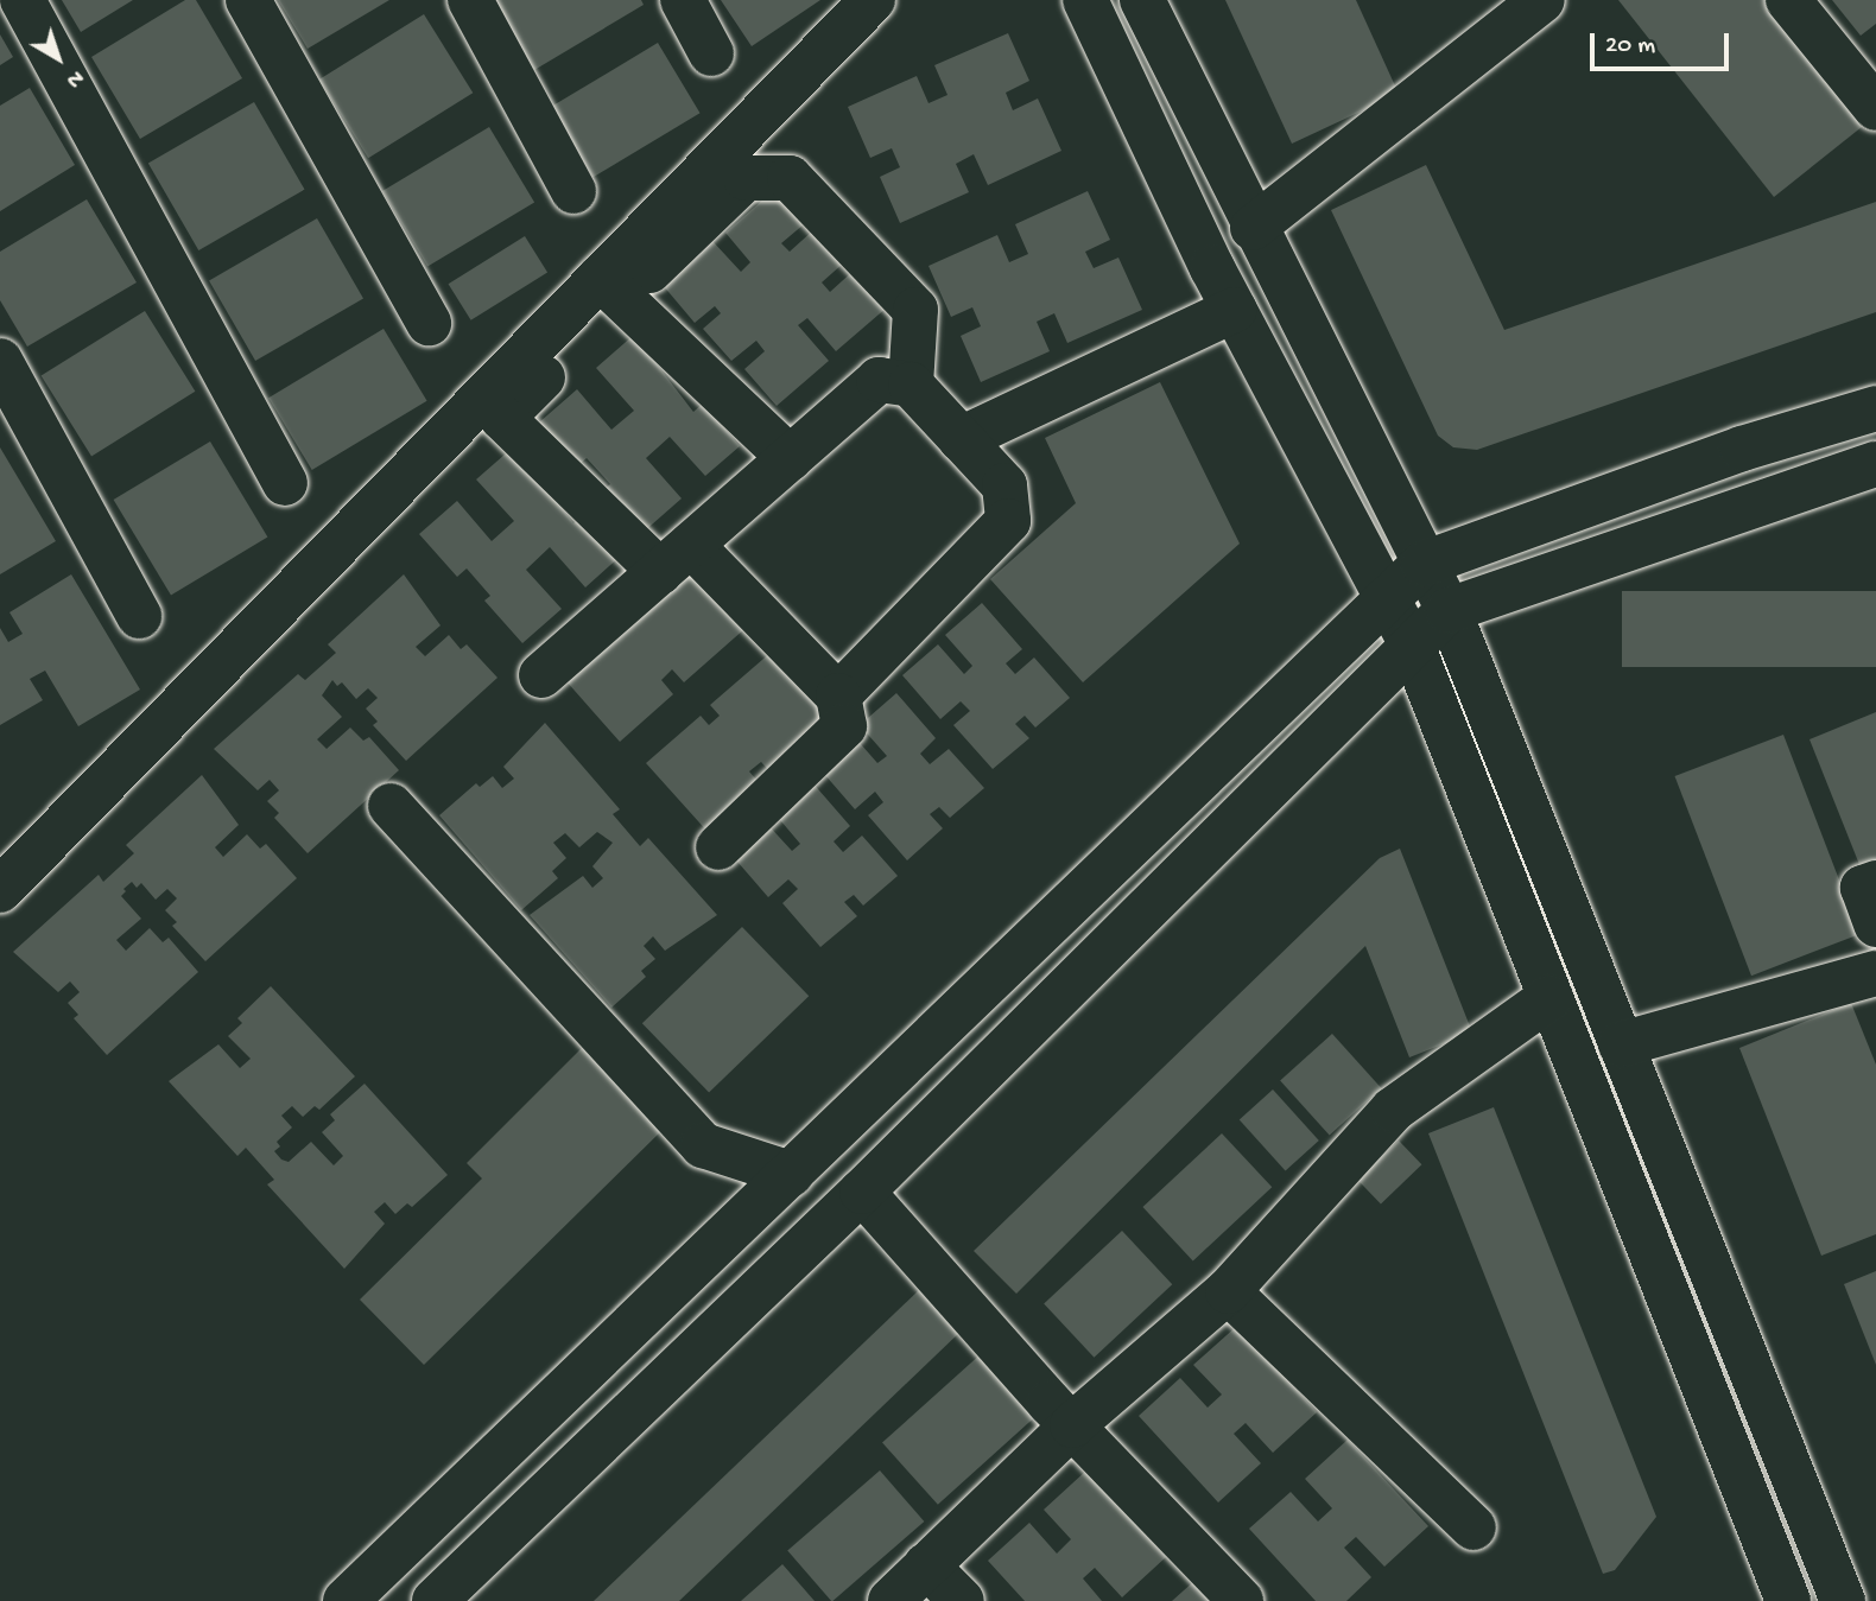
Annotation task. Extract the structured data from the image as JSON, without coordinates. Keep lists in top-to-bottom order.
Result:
{
  "scale_bar": "20 m",
  "north": "bottom right"
}
